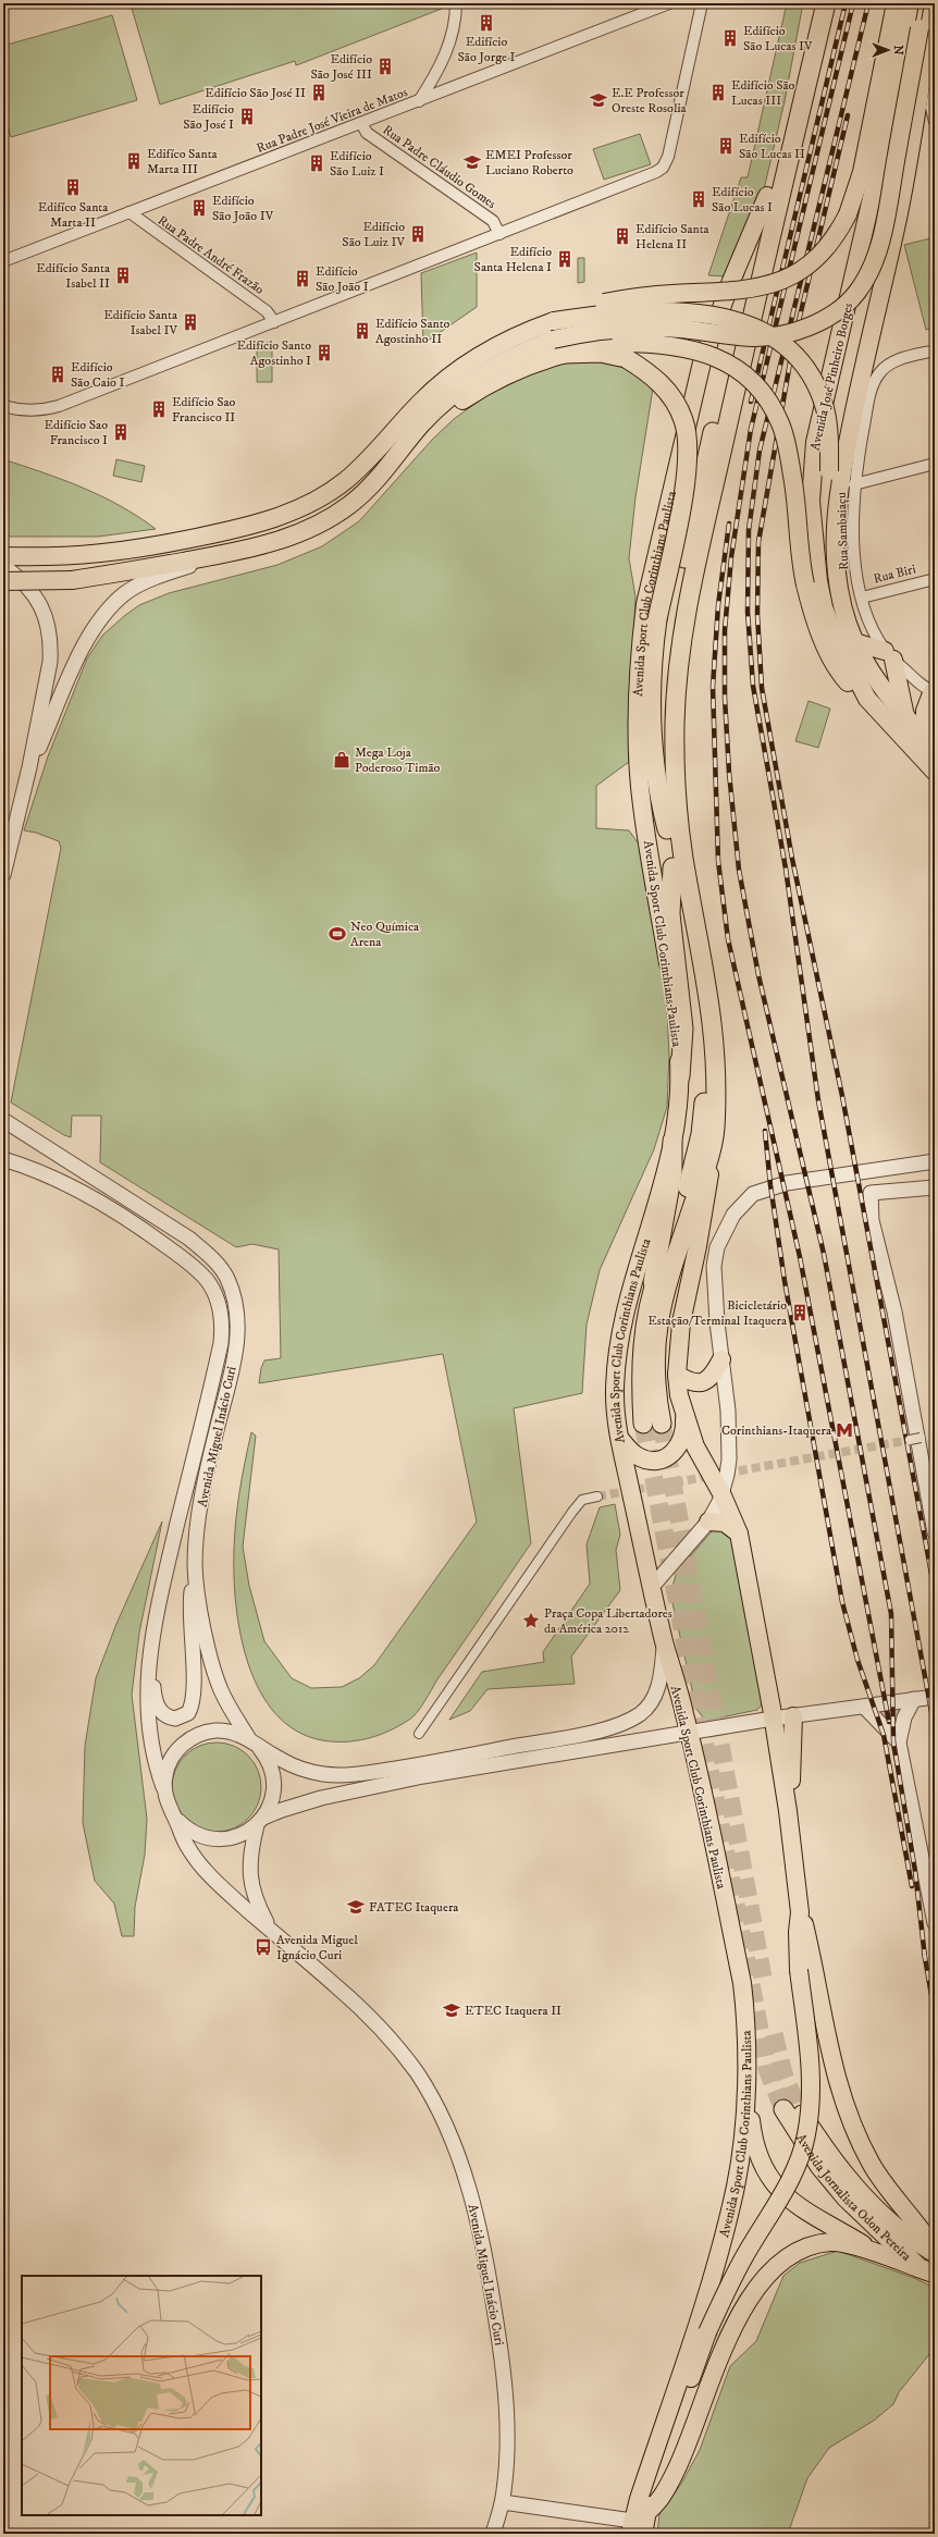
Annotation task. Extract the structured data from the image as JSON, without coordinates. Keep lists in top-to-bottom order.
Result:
{
  "streets": {
    "highway": ["Avenida Sport Club Corinthians Paulista", "Avenida Jornalista Odon Pereira"],
    "main road": ["Avenida José Pinheiro Borges"],
    "street": [
      "Rua Padre José Vieira de Matos",
      "Rua Padre Cláudio Gomes",
      "Rua Padre André Frazão",
      "Rua Sambaiaçu",
      "Rua Biri",
      "Avenida Miguel Inácio Curi"
    ]
  },
  "crossings": [
    ["Rua Padre José Vieira de Matos", "Rua Padre Cláudio Gomes"],
    ["Rua Padre José Vieira de Matos", "Rua Padre André Frazão"],
    ["Rua Sambaiaçu", "Rua Biri"],
    ["Avenida Sport Club Corinthians Paulista", "Avenida Jornalista Odon Pereira"]
  ],
  "places": {
    "building": [
      "Edifício São Jorge I",
      "Edifício São Lucas IV",
      "Edifício São José III",
      "Edifício São José II",
      "Edifício São Lucas III",
      "Edifício São José I",
      "Edifício São Lucas II",
      "Edifíco Santa Marta III",
      "Edifício São Luiz I",
      "Edifíco Santa Marta II",
      "Edifício São Lucas I",
      "Edifício São João IV",
      "Edifício São Luiz IV",
      "Edifício Santa Helena II",
      "Edifício Santa Helena I",
      "Edifício Santa Isabel II",
      "Edifício São João I",
      "Edifício Santa Isabel IV",
      "Edifício Santo Agostinho II",
      "Edifício Santo Agostinho I",
      "Edifício São Caio I",
      "Edifício Sao Francisco II",
      "Edifício Sao Francisco I",
      "Bicicletário Estação/Terminal Itaquera"
    ],
    "school or university": [
      "E.E Professor Oreste Rosolia",
      "EMEI Professor Luciano Roberto",
      "FATEC Itaquera",
      "ETEC Itaquera II"
    ],
    "shop": ["Mega Loja Poderoso Timão"],
    "sports": ["Neo Química Arena"],
    "metro station": ["Corinthians-Itaquera"],
    "place": ["Praça Copa Libertadores da América 2012"],
    "bus stop": ["Avenida Miguel Ignácio Curi"]
  },
  "north": "right"
}
